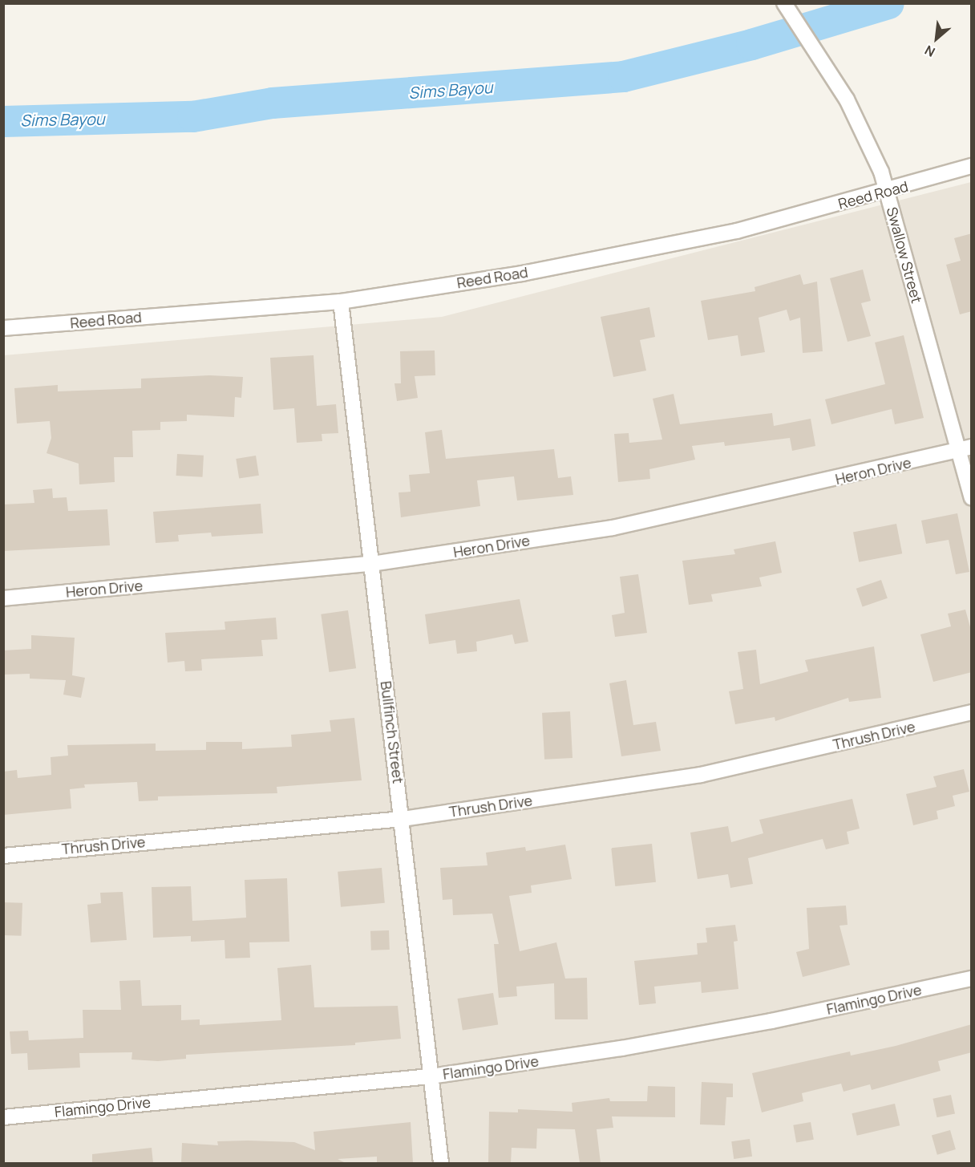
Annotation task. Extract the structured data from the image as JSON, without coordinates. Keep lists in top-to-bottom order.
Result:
{
  "streets": {
    "street": [
      "Reed Road",
      "Swallow Street",
      "Heron Drive",
      "Bullfinch Street",
      "Thrush Drive",
      "Flamingo Drive"
    ]
  },
  "crossings": [
    ["Reed Road", "Swallow Street"],
    ["Reed Road", "Bullfinch Street"],
    ["Swallow Street", "Heron Drive"],
    ["Heron Drive", "Bullfinch Street"],
    ["Bullfinch Street", "Thrush Drive"],
    ["Bullfinch Street", "Flamingo Drive"]
  ],
  "water": ["Sims Bayou"],
  "north": "bottom left"
}
